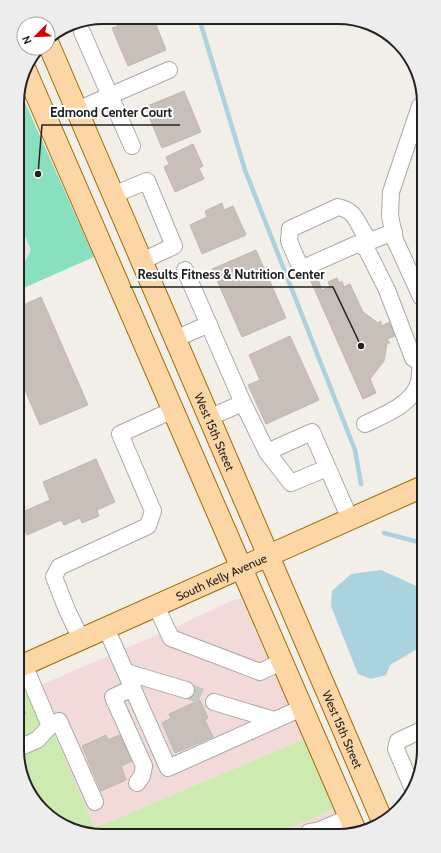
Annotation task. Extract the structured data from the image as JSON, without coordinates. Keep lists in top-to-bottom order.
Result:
{
  "streets": {
    "main road": ["West 15th Street", "South Kelly Avenue"]
  },
  "crossings": [
    ["West 15th Street", "South Kelly Avenue"]
  ],
  "places": ["Edmond Center Court", "Results Fitness & Nutrition Center"],
  "north": "bottom left"
}
